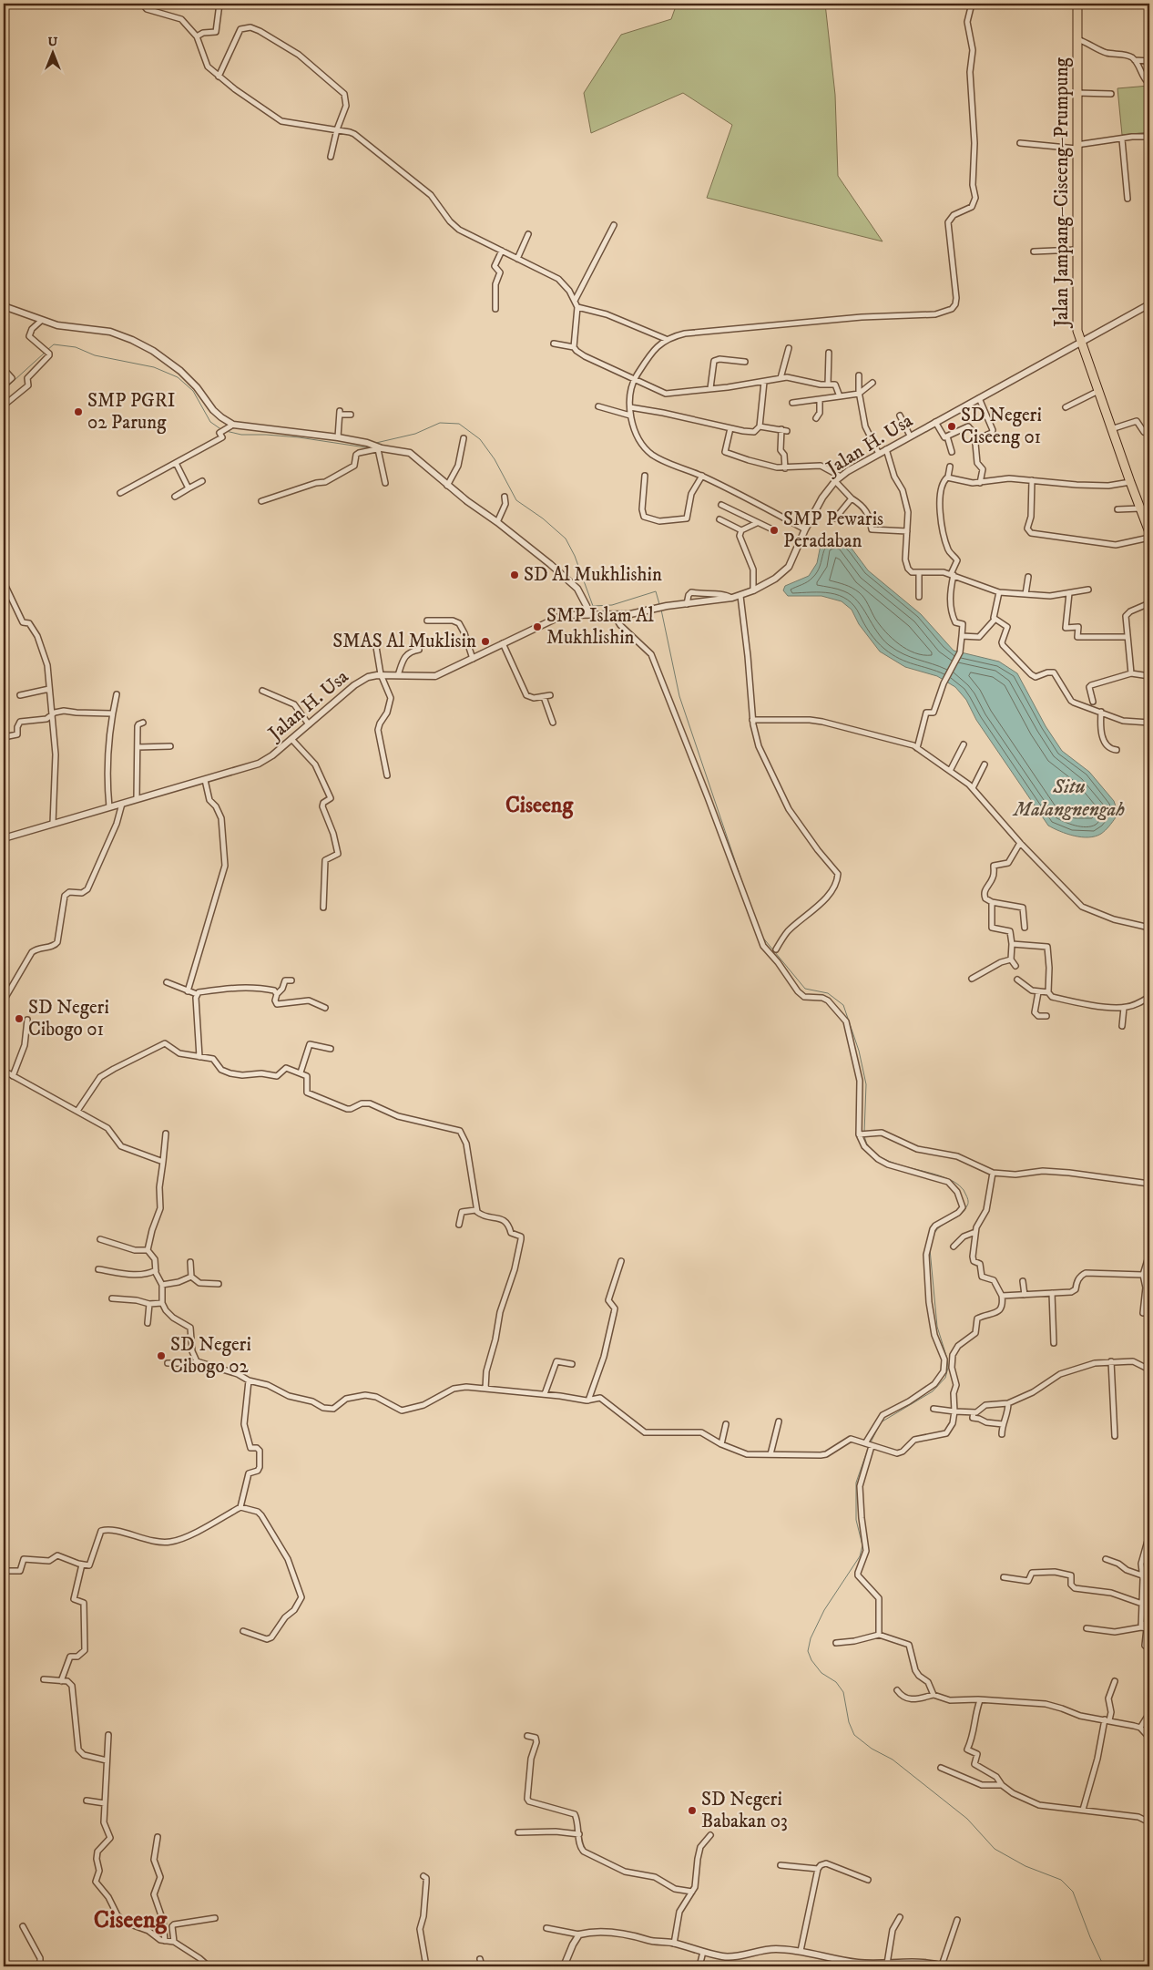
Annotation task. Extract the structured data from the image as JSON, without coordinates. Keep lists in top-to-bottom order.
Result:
{
  "streets": {
    "main road": ["Jalan Jampang–Ciseeng–Prumpung"],
    "street": ["Jalan H. Usa"]
  },
  "crossings": [
    ["Jalan Jampang–Ciseeng–Prumpung", "Jalan H. Usa"]
  ],
  "districts": ["Ciseeng", "Ciseeng"],
  "water": ["Situ Malangnengah"],
  "places": [
    "SMP PGRI 02 Parung",
    "SD Negeri Ciseeng 01",
    "SMP Pewaris Peradaban",
    "SD Al Mukhlishin",
    "SMP Islam Al Mukhlishin",
    "SMAS Al Muklisin",
    "SD Negeri Cibogo 01",
    "SD Negeri Cibogo 02",
    "SD Negeri Babakan 03"
  ],
  "north": "top"
}
